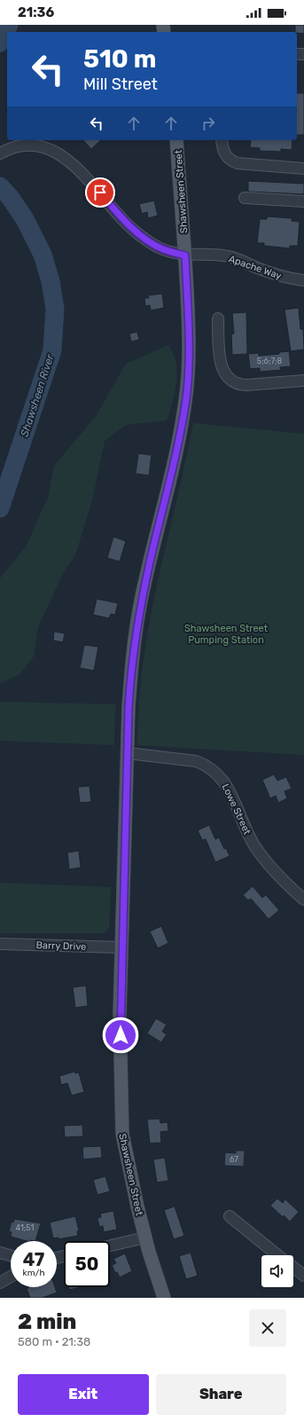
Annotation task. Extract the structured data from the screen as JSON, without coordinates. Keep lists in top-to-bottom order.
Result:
{
  "streets": {
    "main road": ["Shawsheen Street"],
    "street": ["Apache Way", "Lowe Street", "Barry Drive"]
  },
  "crossings": [
    ["Shawsheen Street", "Apache Way"],
    ["Shawsheen Street", "Lowe Street"],
    ["Shawsheen Street", "Barry Drive"]
  ],
  "water": ["Shawsheen River"],
  "parks": ["Shawsheen Street Pumping Station"],
  "house_numbers": ["5;6;7;8", "67", "41;51"],
  "page": {
    "status": "21:36",
    "turn": ["510 m", "Mill Street"],
    "speed": "47 km/h",
    "limit": "50",
    "heading": ["2 min", "580 m · 21:38"],
    "buttons": ["Exit", "Share"]
  }
}
